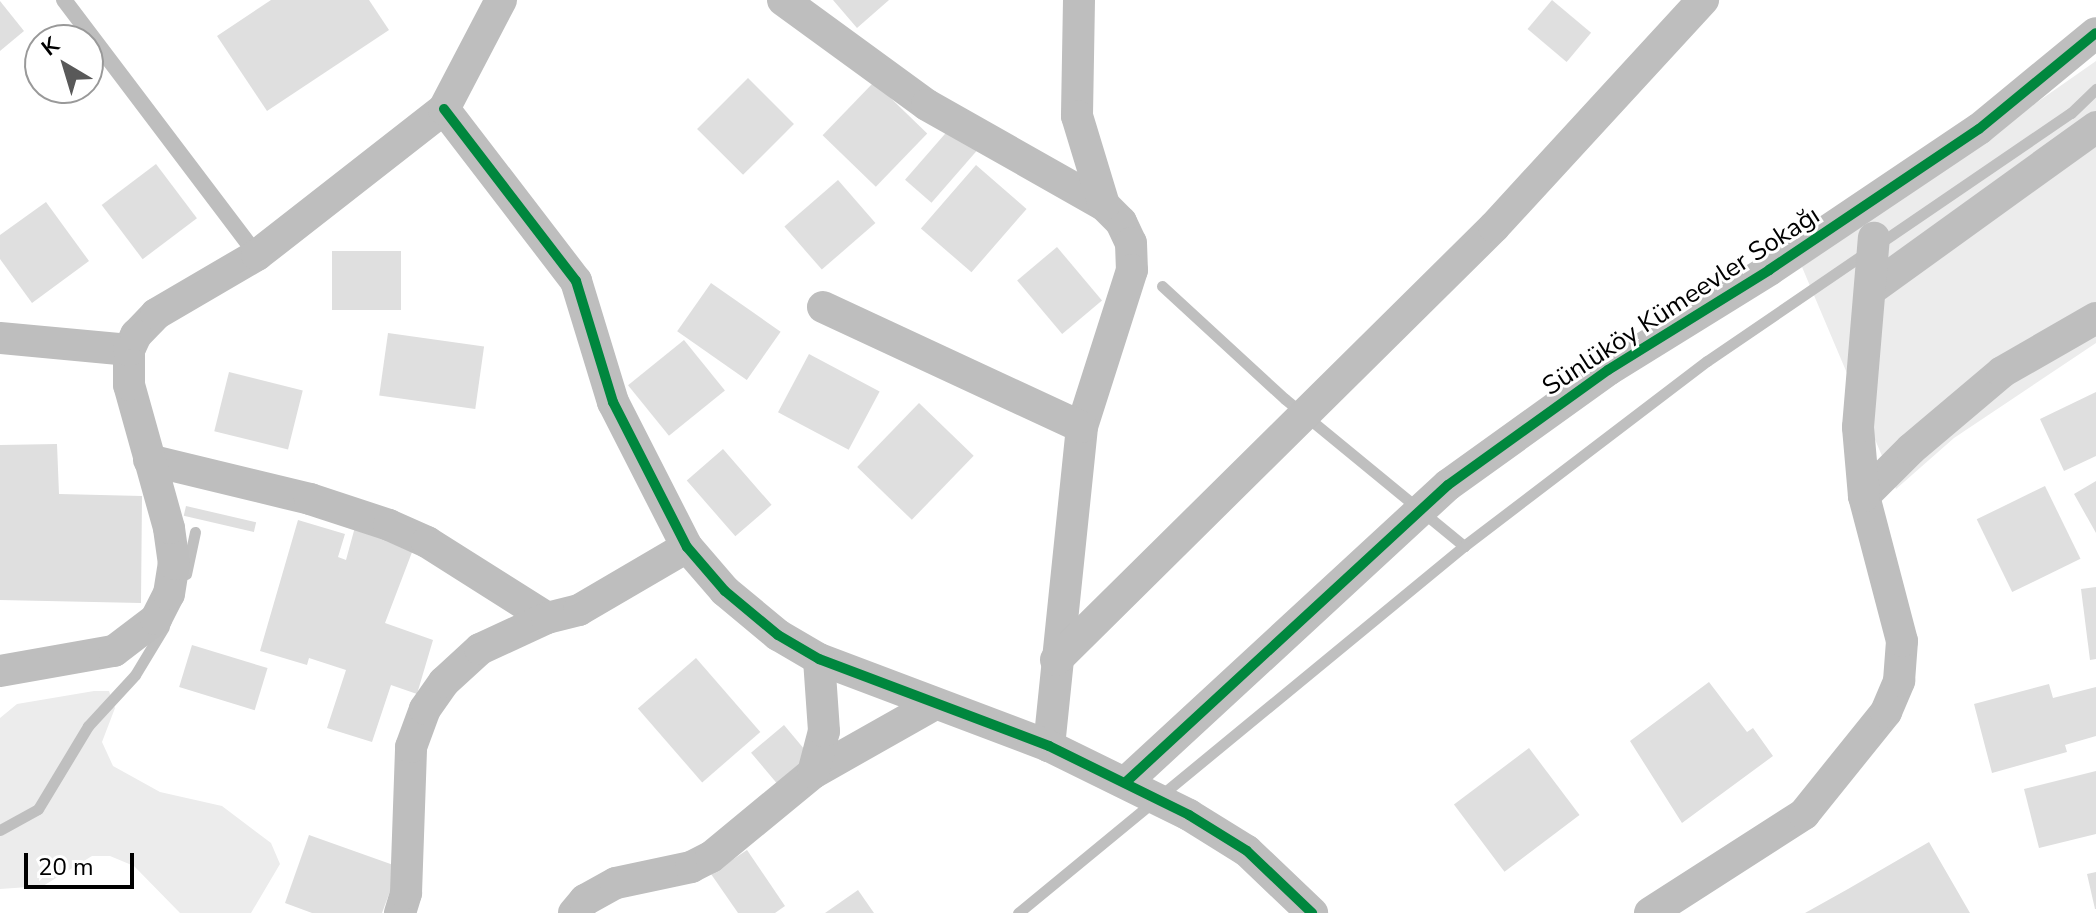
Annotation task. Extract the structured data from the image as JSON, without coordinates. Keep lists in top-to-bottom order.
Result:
{
  "streets": {
    "street": ["Sünlüköy Kümeevler Sokağı"]
  },
  "scale_bar": "20 m",
  "north": "top left"
}
